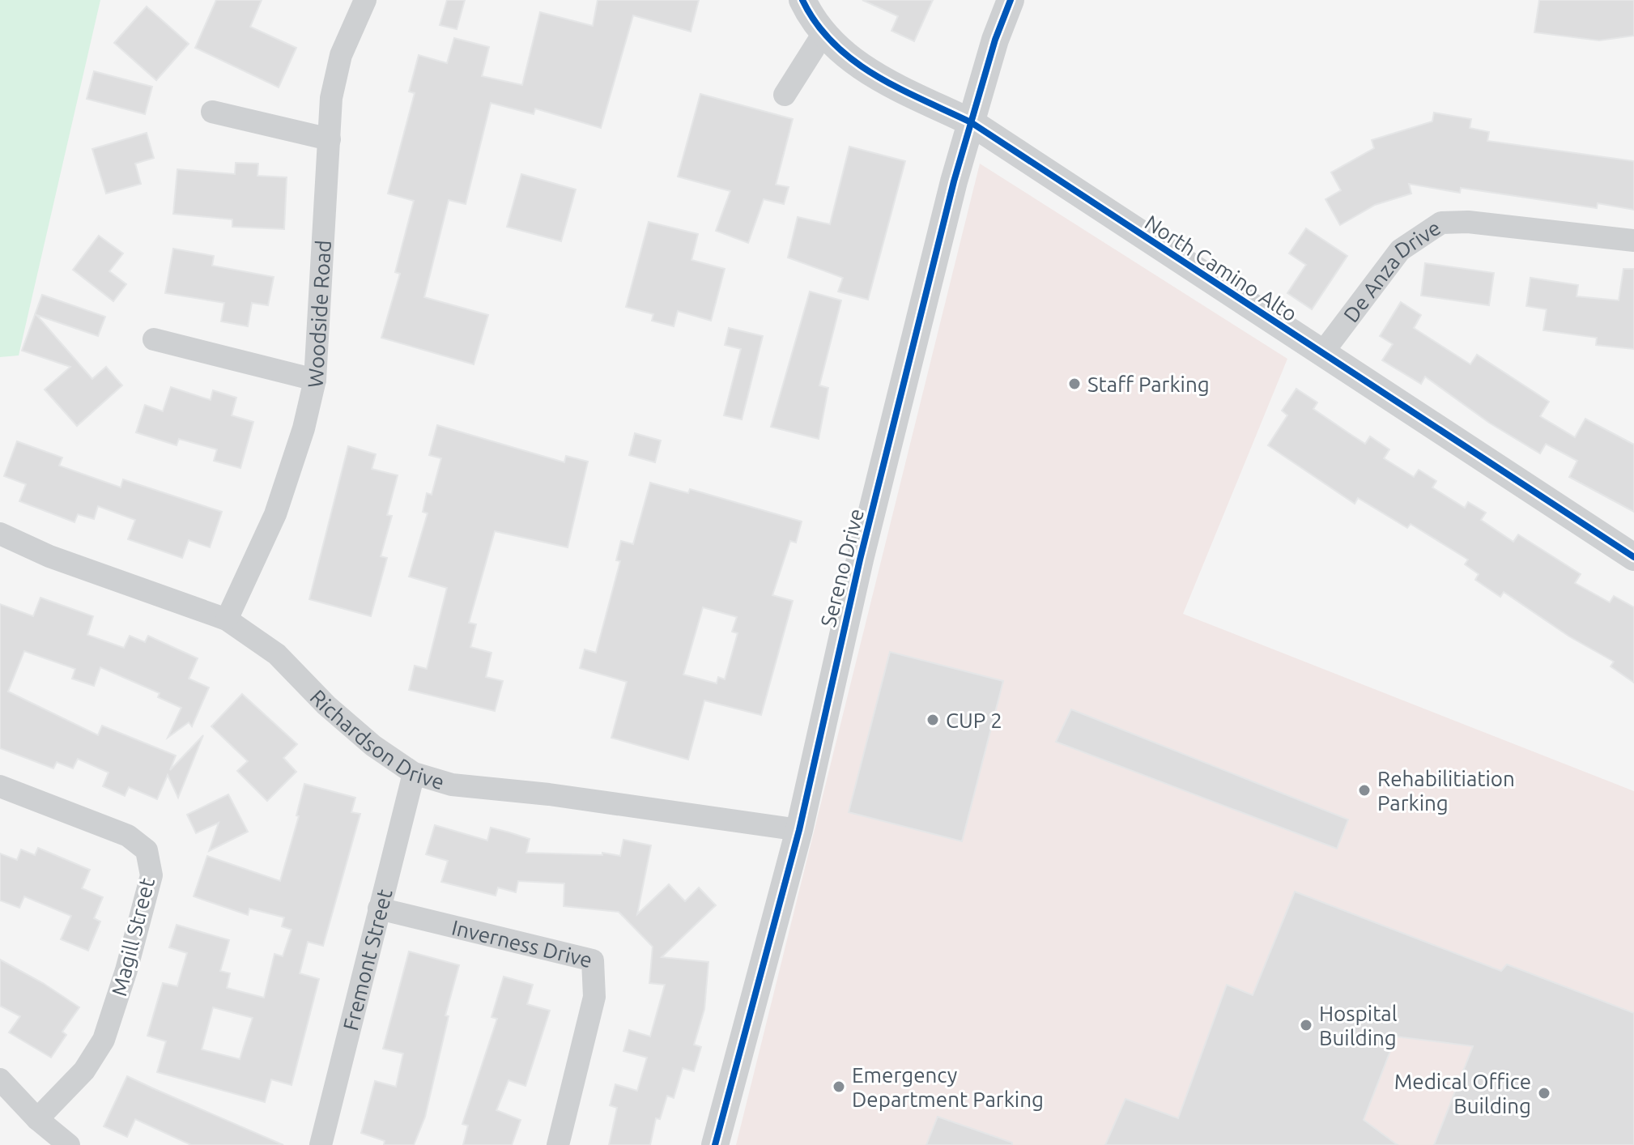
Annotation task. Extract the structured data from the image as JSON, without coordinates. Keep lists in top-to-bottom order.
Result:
{
  "streets": {
    "street": [
      "North Camino Alto",
      "De Anza Drive",
      "Woodside Road",
      "Sereno Drive",
      "Richardson Drive",
      "Magill Street",
      "Inverness Drive",
      "Fremont Street"
    ]
  },
  "crossings": [
    ["North Camino Alto", "De Anza Drive"],
    ["North Camino Alto", "Sereno Drive"],
    ["Woodside Road", "Richardson Drive"],
    ["Sereno Drive", "Richardson Drive"],
    ["Richardson Drive", "Fremont Street"],
    ["Inverness Drive", "Fremont Street"]
  ],
  "places": [
    "Staff Parking",
    "CUP 2",
    "Rehabilitiation Parking",
    "Hospital Building",
    "Emergency Department Parking",
    "Medical Office Building"
  ]
}
